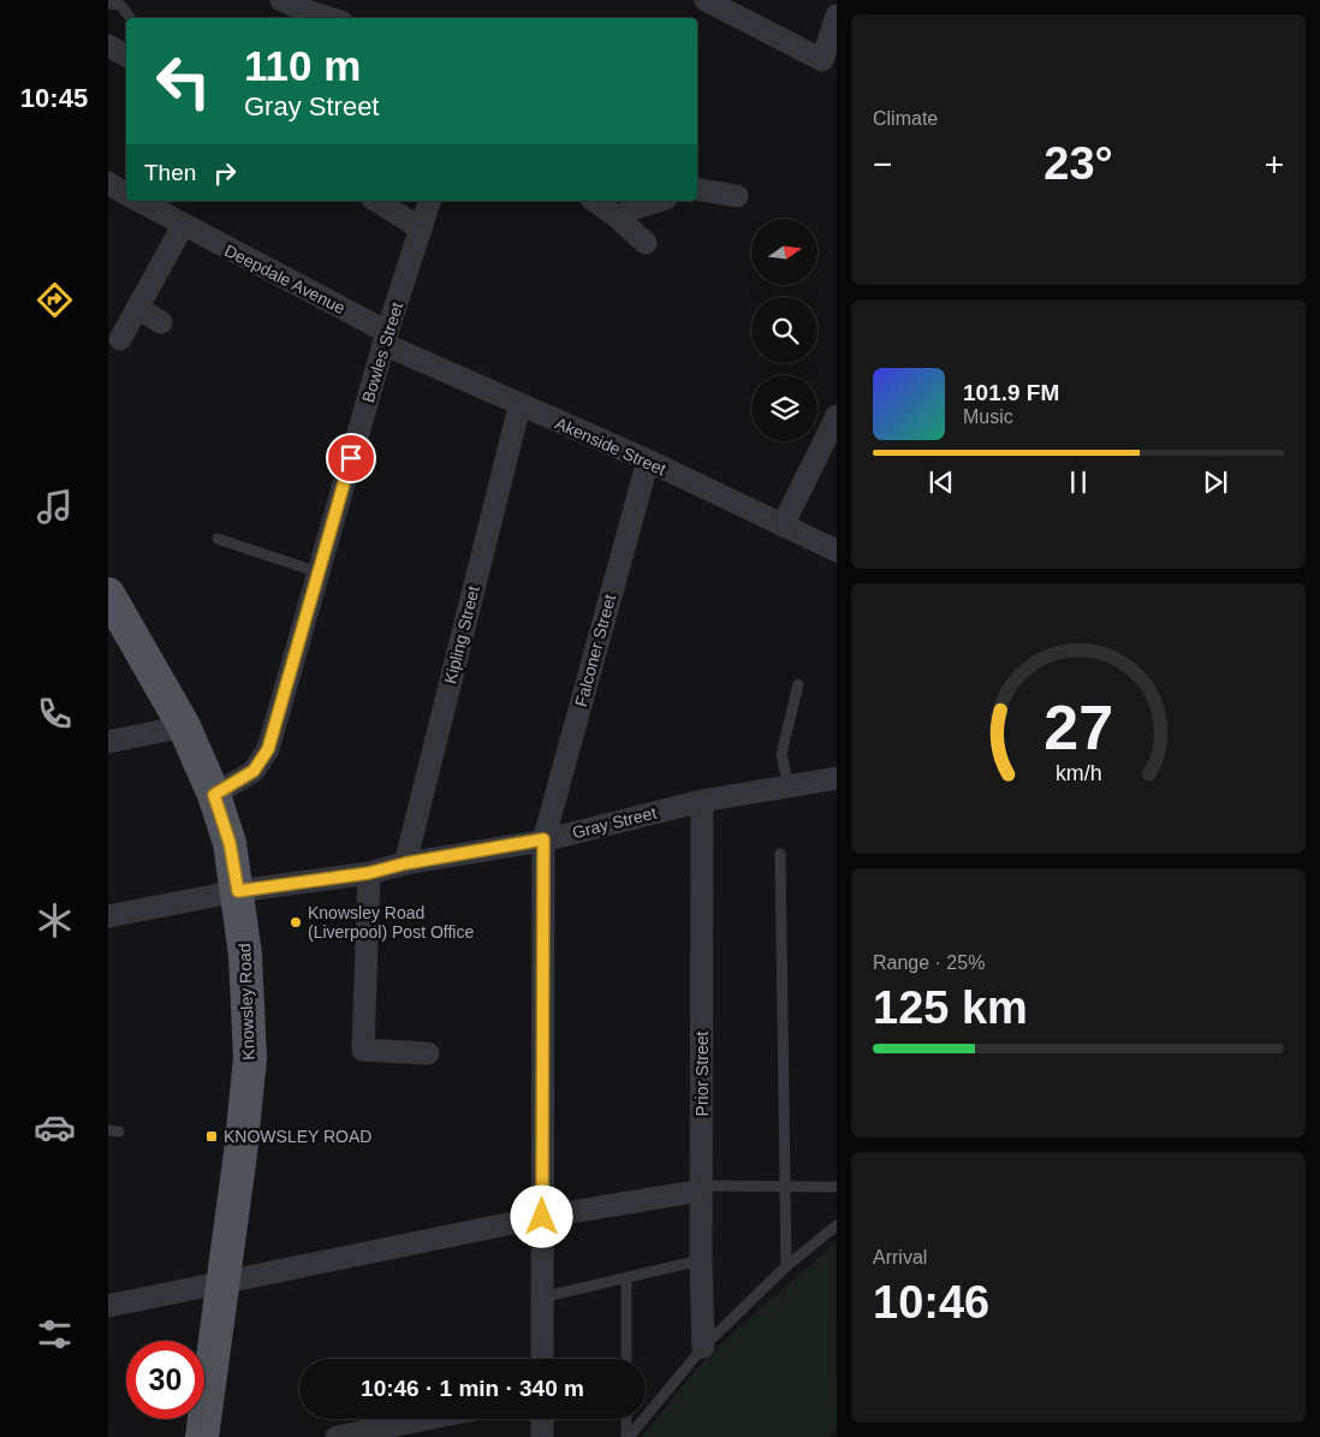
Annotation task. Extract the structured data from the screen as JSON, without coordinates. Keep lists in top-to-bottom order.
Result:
{
  "streets": {
    "main road": ["Knowsley Road"],
    "street": [
      "Deepdale Avenue",
      "Bowles Street",
      "Akenside Street",
      "Kipling Street",
      "Falconer Street",
      "Gray Street",
      "Prior Street"
    ]
  },
  "crossings": [
    ["Deepdale Avenue", "Bowles Street"],
    ["Deepdale Avenue", "Akenside Street"],
    ["Bowles Street", "Akenside Street"],
    ["Bowles Street", "Knowsley Road"],
    ["Akenside Street", "Kipling Street"],
    ["Akenside Street", "Falconer Street"],
    ["Kipling Street", "Gray Street"],
    ["Falconer Street", "Gray Street"],
    ["Gray Street", "Knowsley Road"],
    ["Gray Street", "Prior Street"]
  ],
  "places": {
    "other": ["Knowsley Road (Liverpool) Post Office"],
    "transit": ["KNOWSLEY ROAD"]
  },
  "north": "right",
  "page": {
    "tabs": "10:45",
    "tile": [
      "Climate",
      ["Range · 25%", "125 km"],
      ["Arrival", "10:46"]
    ],
    "turn": ["110 m", "Gray Street"],
    "heat": ["−", "23°", "+"],
    "then": "Then",
    "song": ["101.9 FM", "Music"],
    "limit": "30",
    "trip": "10:46 · 1 min · 340 m",
    "gauge": ["27", "km/h"]
  }
}
